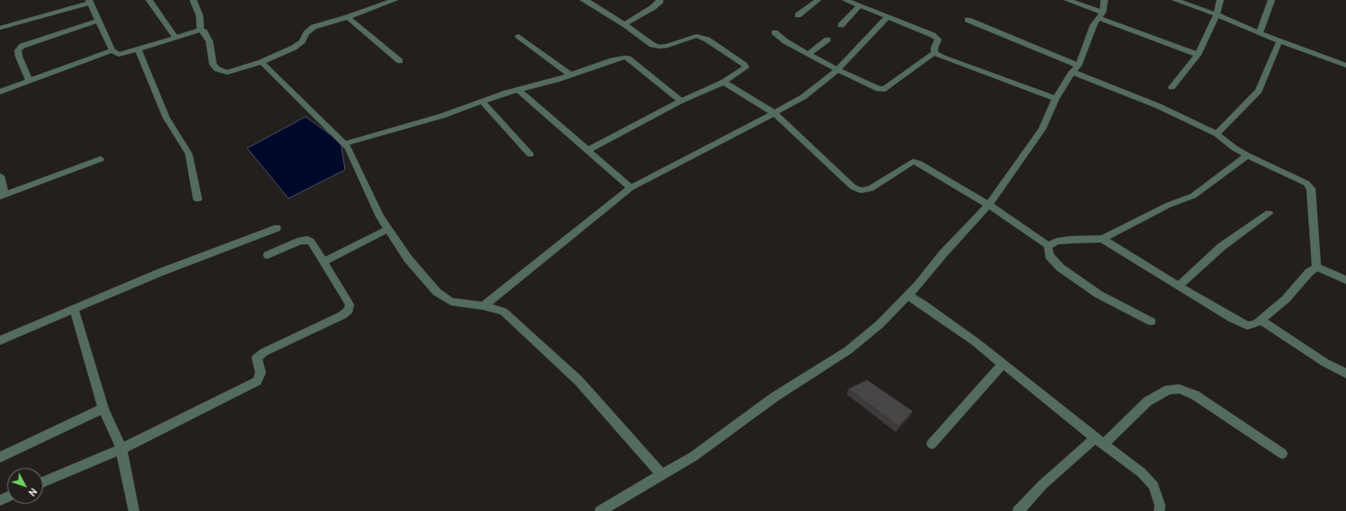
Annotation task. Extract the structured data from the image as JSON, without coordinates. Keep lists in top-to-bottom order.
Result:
{
  "north": "bottom right"
}
